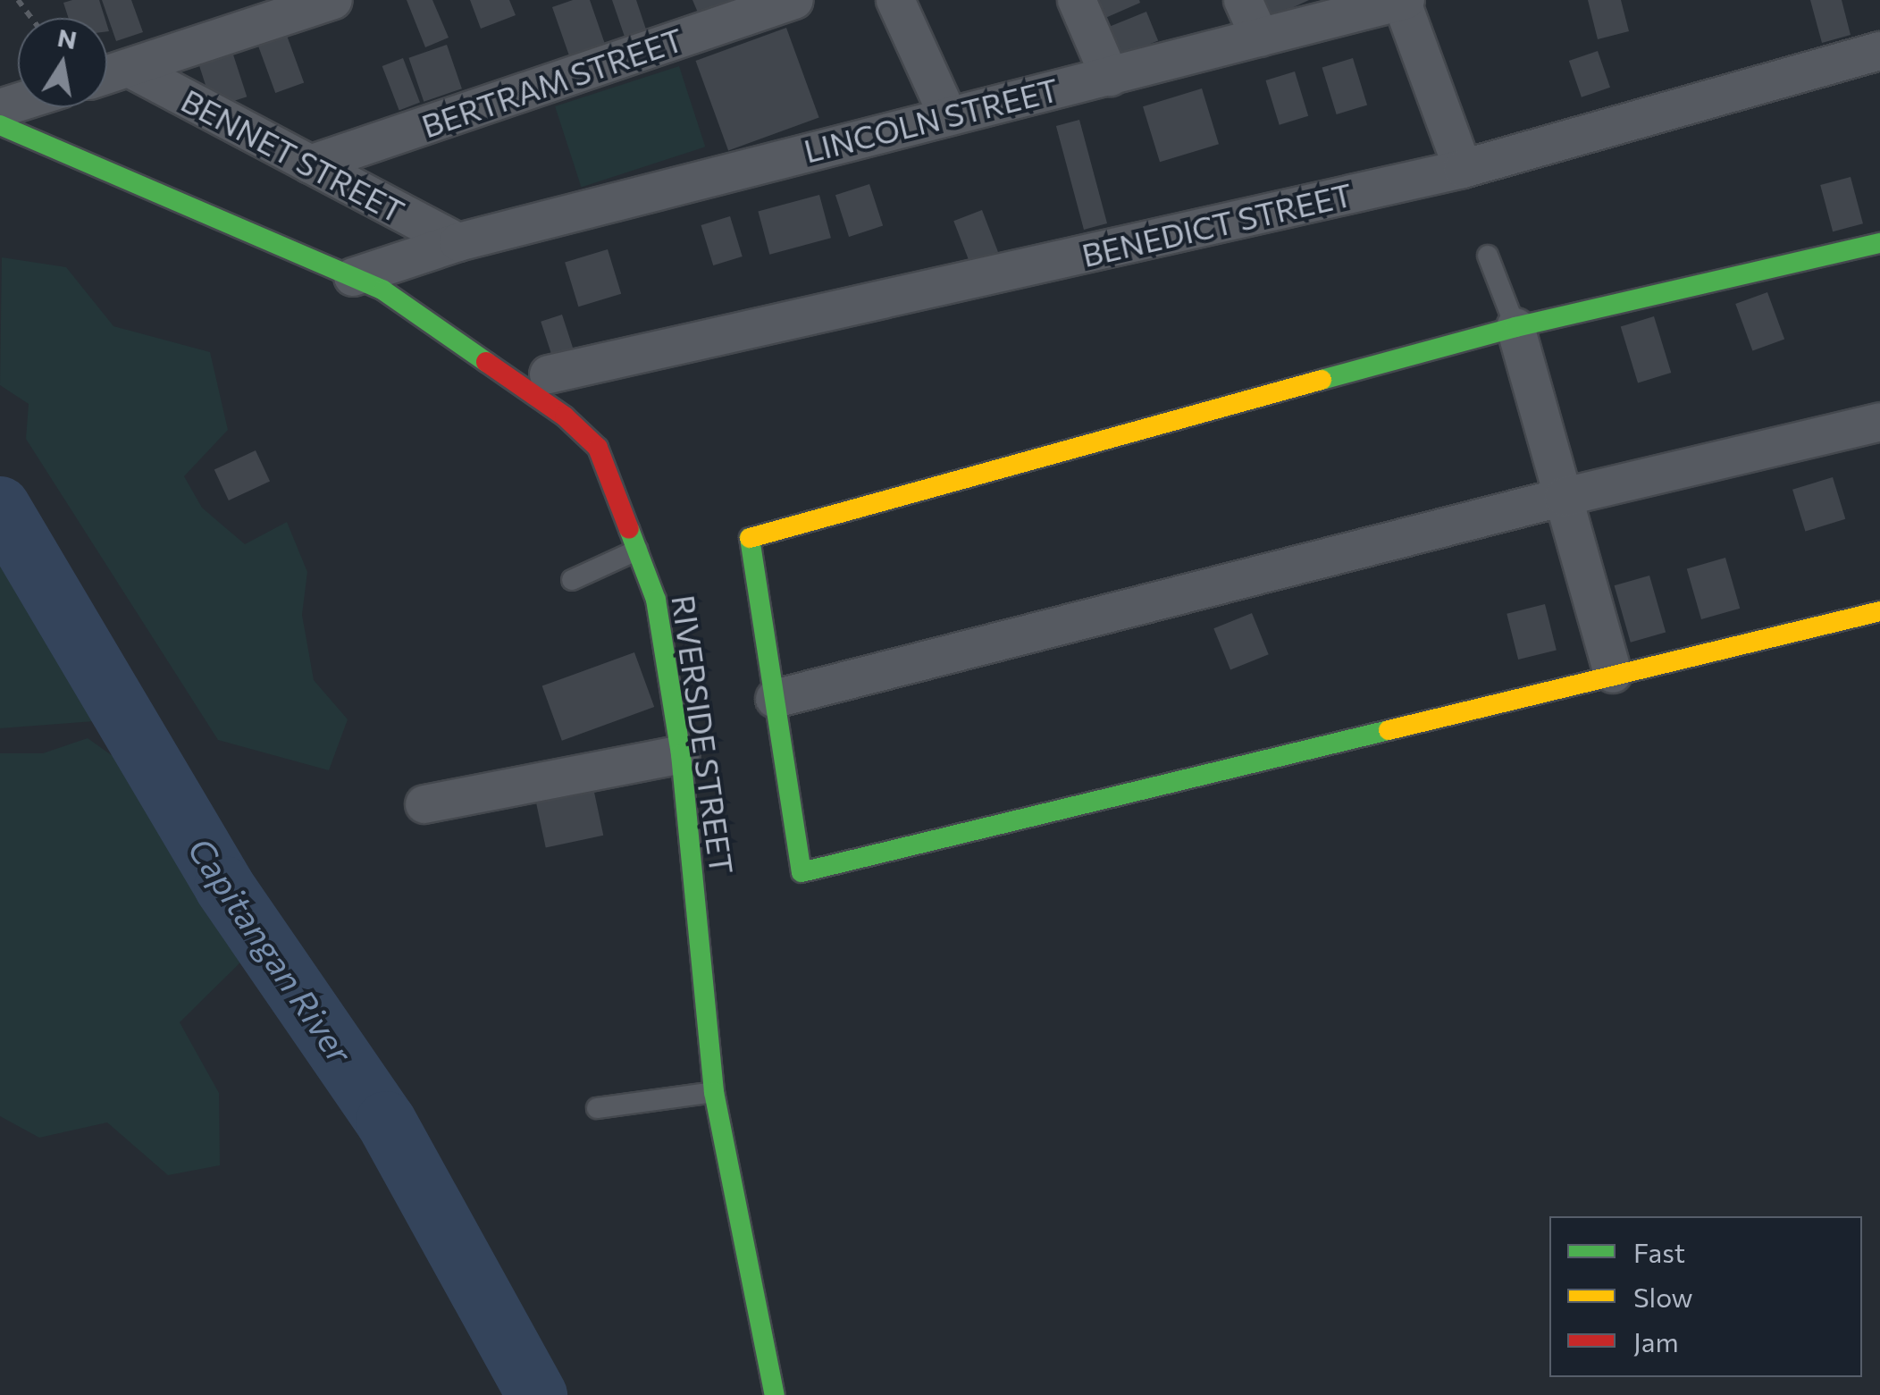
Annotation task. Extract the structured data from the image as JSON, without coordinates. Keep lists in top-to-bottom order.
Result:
{
  "streets": {
    "street": [
      "BERTRAM STREET",
      "LINCOLN STREET",
      "BENNET STREET",
      "BENEDICT STREET",
      "RIVERSIDE STREET"
    ]
  },
  "crossings": [
    ["BERTRAM STREET", "BENNET STREET"],
    ["LINCOLN STREET", "BENNET STREET"],
    ["LINCOLN STREET", "RIVERSIDE STREET"]
  ],
  "water": ["Capitangan River"],
  "legend": ["Fast", "Slow", "Jam"],
  "north": "top"
}
